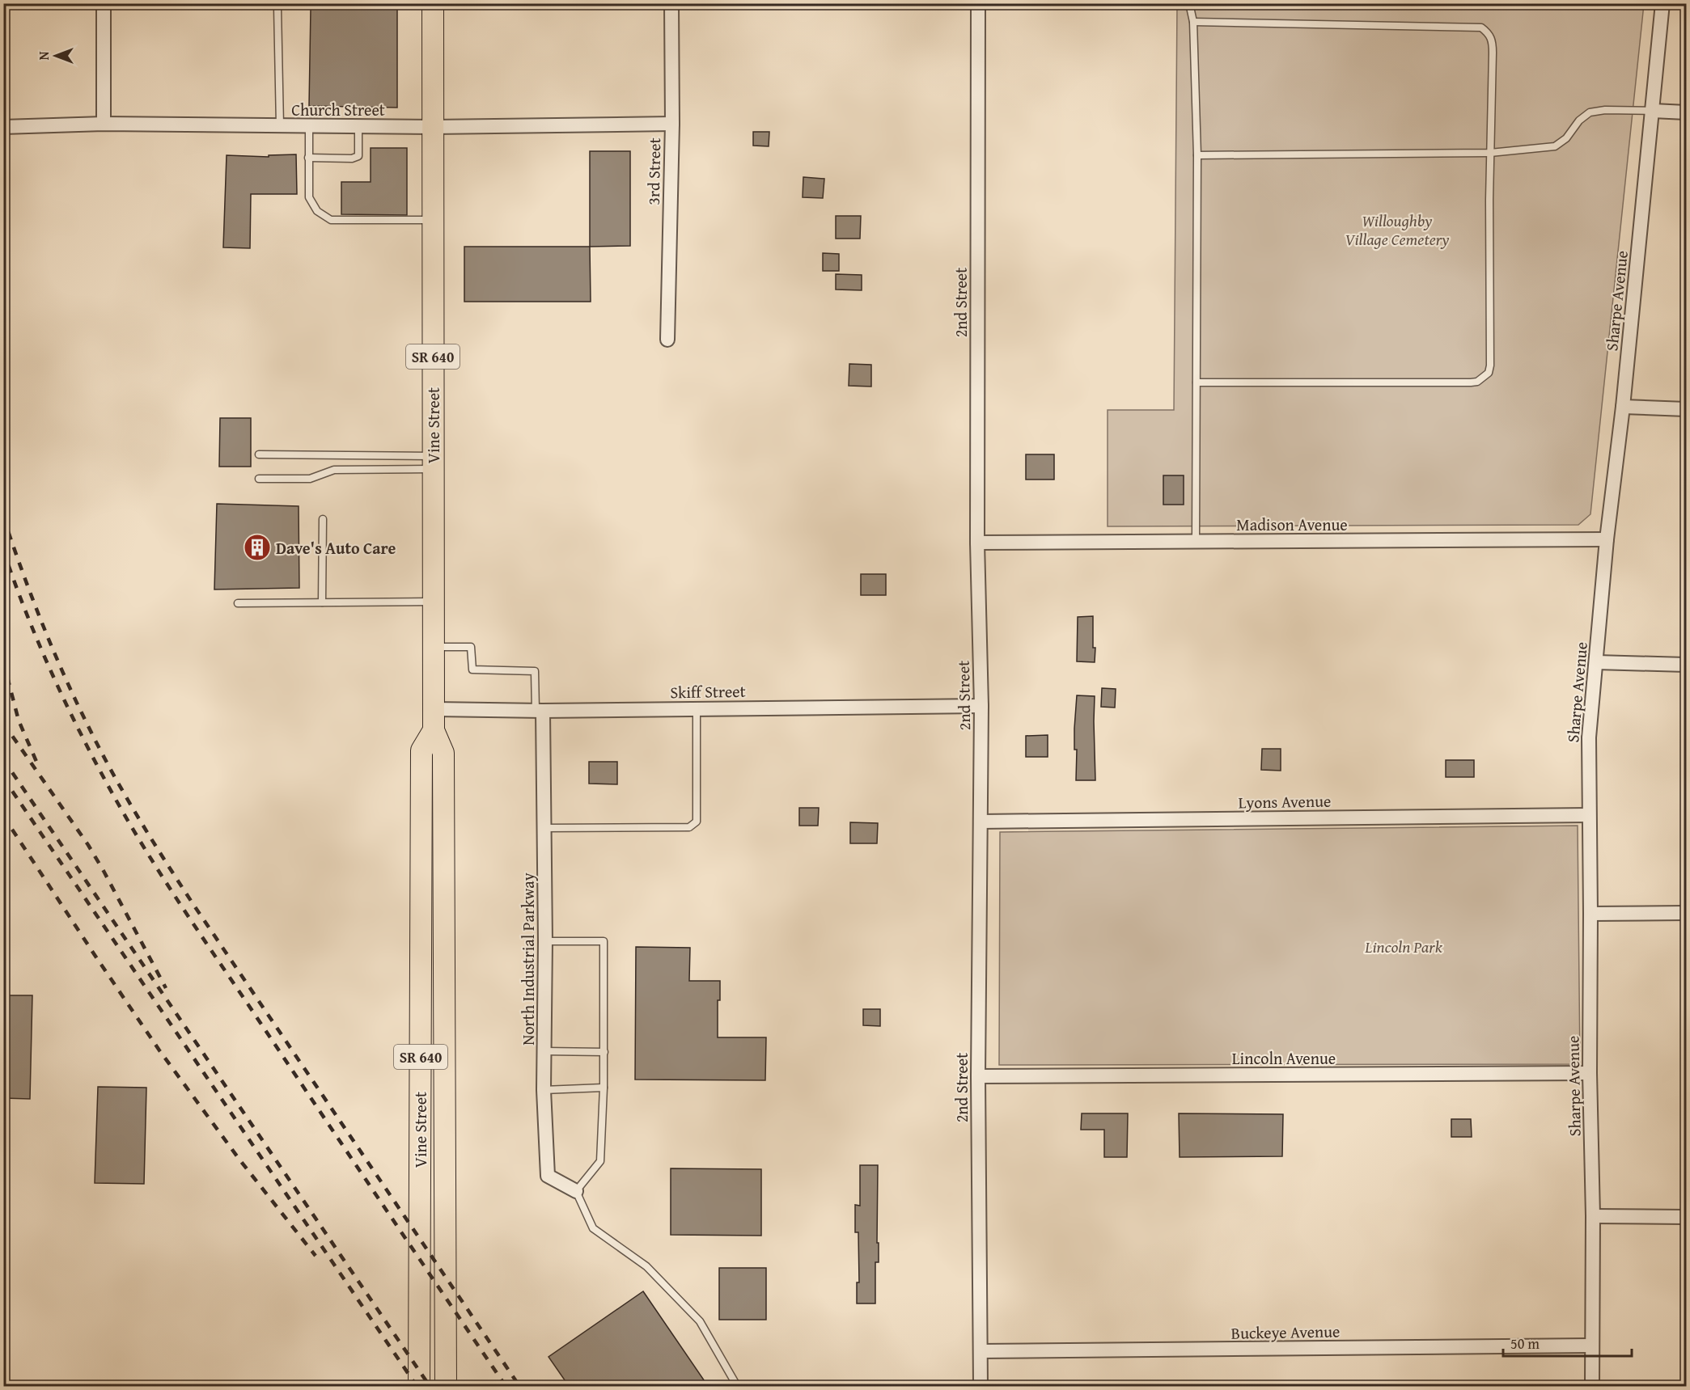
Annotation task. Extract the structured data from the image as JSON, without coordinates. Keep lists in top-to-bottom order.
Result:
{
  "streets": {
    "main road": ["SR 640", "Vine Street"],
    "street": [
      "Church Street",
      "3rd Street",
      "Sharpe Avenue",
      "2nd Street",
      "Madison Avenue",
      "Skiff Street",
      "Lyons Avenue",
      "North Industrial Parkway",
      "Lincoln Avenue",
      "Buckeye Avenue"
    ]
  },
  "crossings": [
    ["Church Street", "3rd Street"],
    ["Church Street", "Vine Street"],
    ["Sharpe Avenue", "Madison Avenue"],
    ["Sharpe Avenue", "Lyons Avenue"],
    ["Sharpe Avenue", "Lincoln Avenue"],
    ["Sharpe Avenue", "Buckeye Avenue"],
    ["2nd Street", "Madison Avenue"],
    ["2nd Street", "Skiff Street"],
    ["2nd Street", "Lyons Avenue"],
    ["2nd Street", "Lincoln Avenue"],
    ["2nd Street", "Buckeye Avenue"],
    ["Vine Street", "Skiff Street"],
    ["Skiff Street", "North Industrial Parkway"]
  ],
  "parks": ["Willoughby Village Cemetery", "Lincoln Park"],
  "places": {
    "building": ["Dave's Auto Care"]
  },
  "scale_bar": "50 m",
  "north": "left"
}
